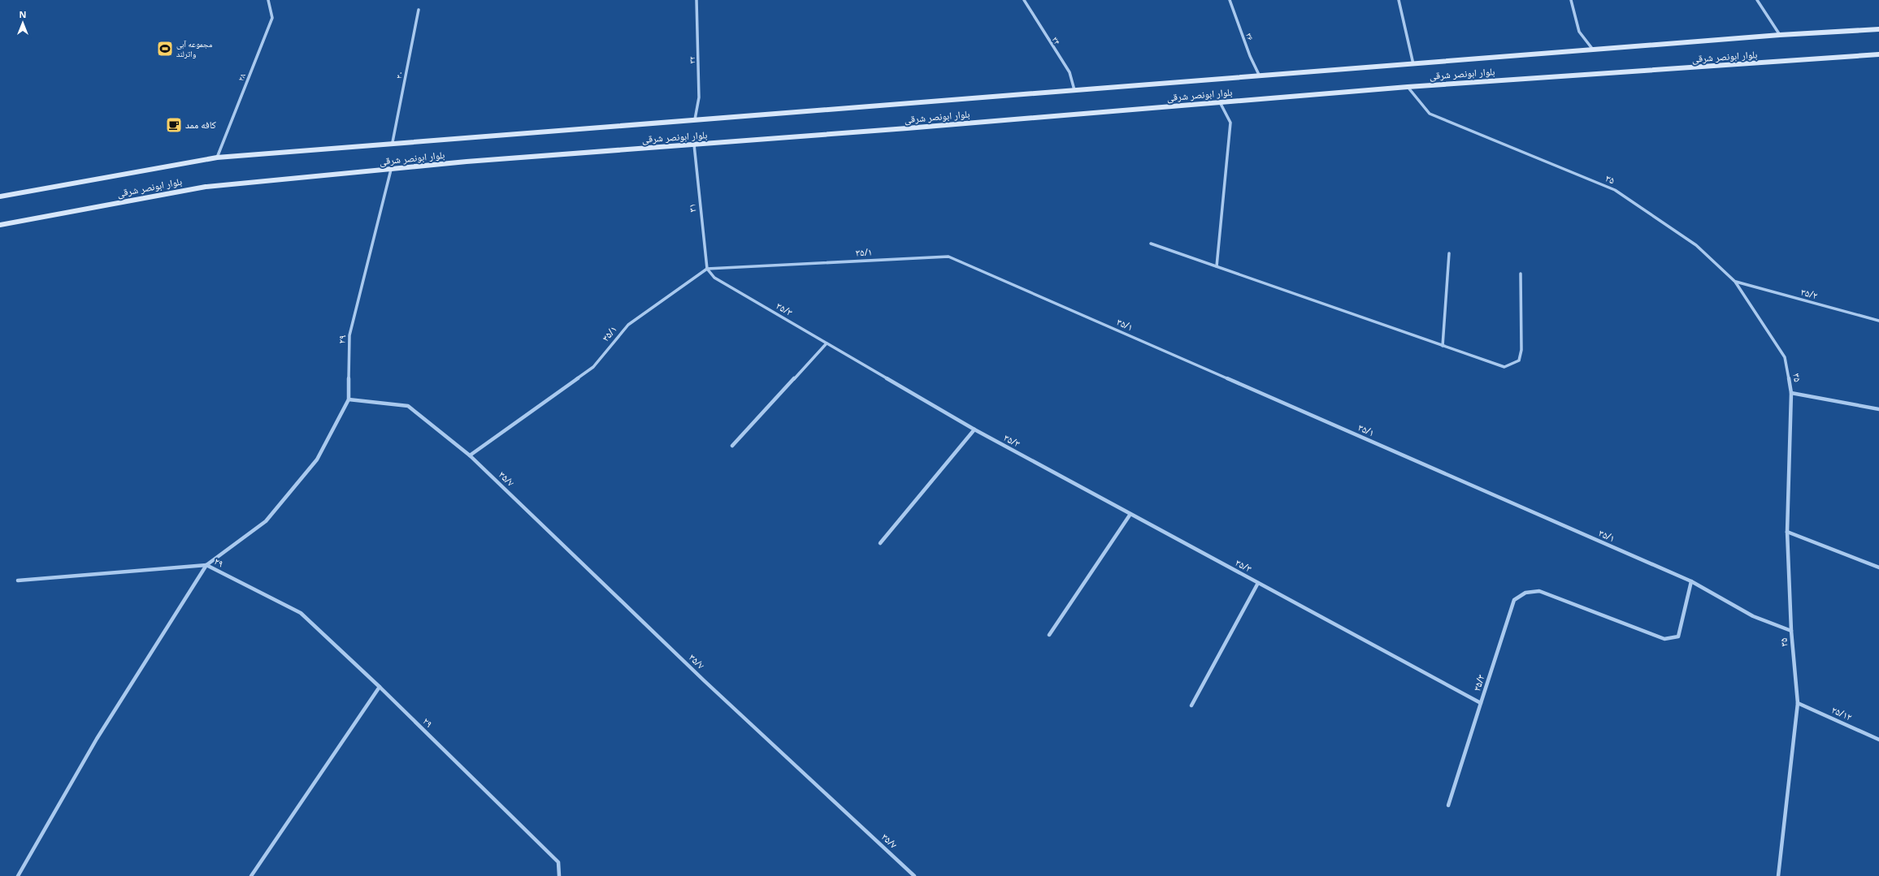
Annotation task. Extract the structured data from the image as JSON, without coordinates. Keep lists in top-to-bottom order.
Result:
{
  "streets": {
    "main road": ["بلوار ابونصر شرقی"],
    "street": [
      "۳۶",
      "۳۴",
      "۳۲",
      "۳۰",
      "۲۸",
      "۳۵",
      "۳۱",
      "۳۵/۱",
      "۳۵/۲",
      "۳۵/۳",
      "۲۹",
      "۳۵/۷",
      "۲۵/۱۲"
    ]
  },
  "crossings": [
    ["۳۶", "بلوار ابونصر شرقی"],
    ["۳۴", "بلوار ابونصر شرقی"],
    ["بلوار ابونصر شرقی", "۳۲"],
    ["بلوار ابونصر شرقی", "۳۰"],
    ["بلوار ابونصر شرقی", "۲۸"],
    ["بلوار ابونصر شرقی", "۳۵"],
    ["بلوار ابونصر شرقی", "۳۱"],
    ["بلوار ابونصر شرقی", "۲۹"],
    ["۳۵", "۳۵/۱"],
    ["۳۵", "۳۵/۲"],
    ["۳۵", "۲۵/۱۲"],
    ["۳۱", "۳۵/۱"],
    ["۳۱", "۳۵/۳"],
    ["۳۵/۱", "۳۵/۳"],
    ["۳۵/۱", "۳۵/۷"],
    ["۲۹", "۳۵/۷"]
  ],
  "places": {
    "sports": ["مجموعه آبی واترلند"],
    "cafe": ["کافه ممد"]
  },
  "north": "top"
}
